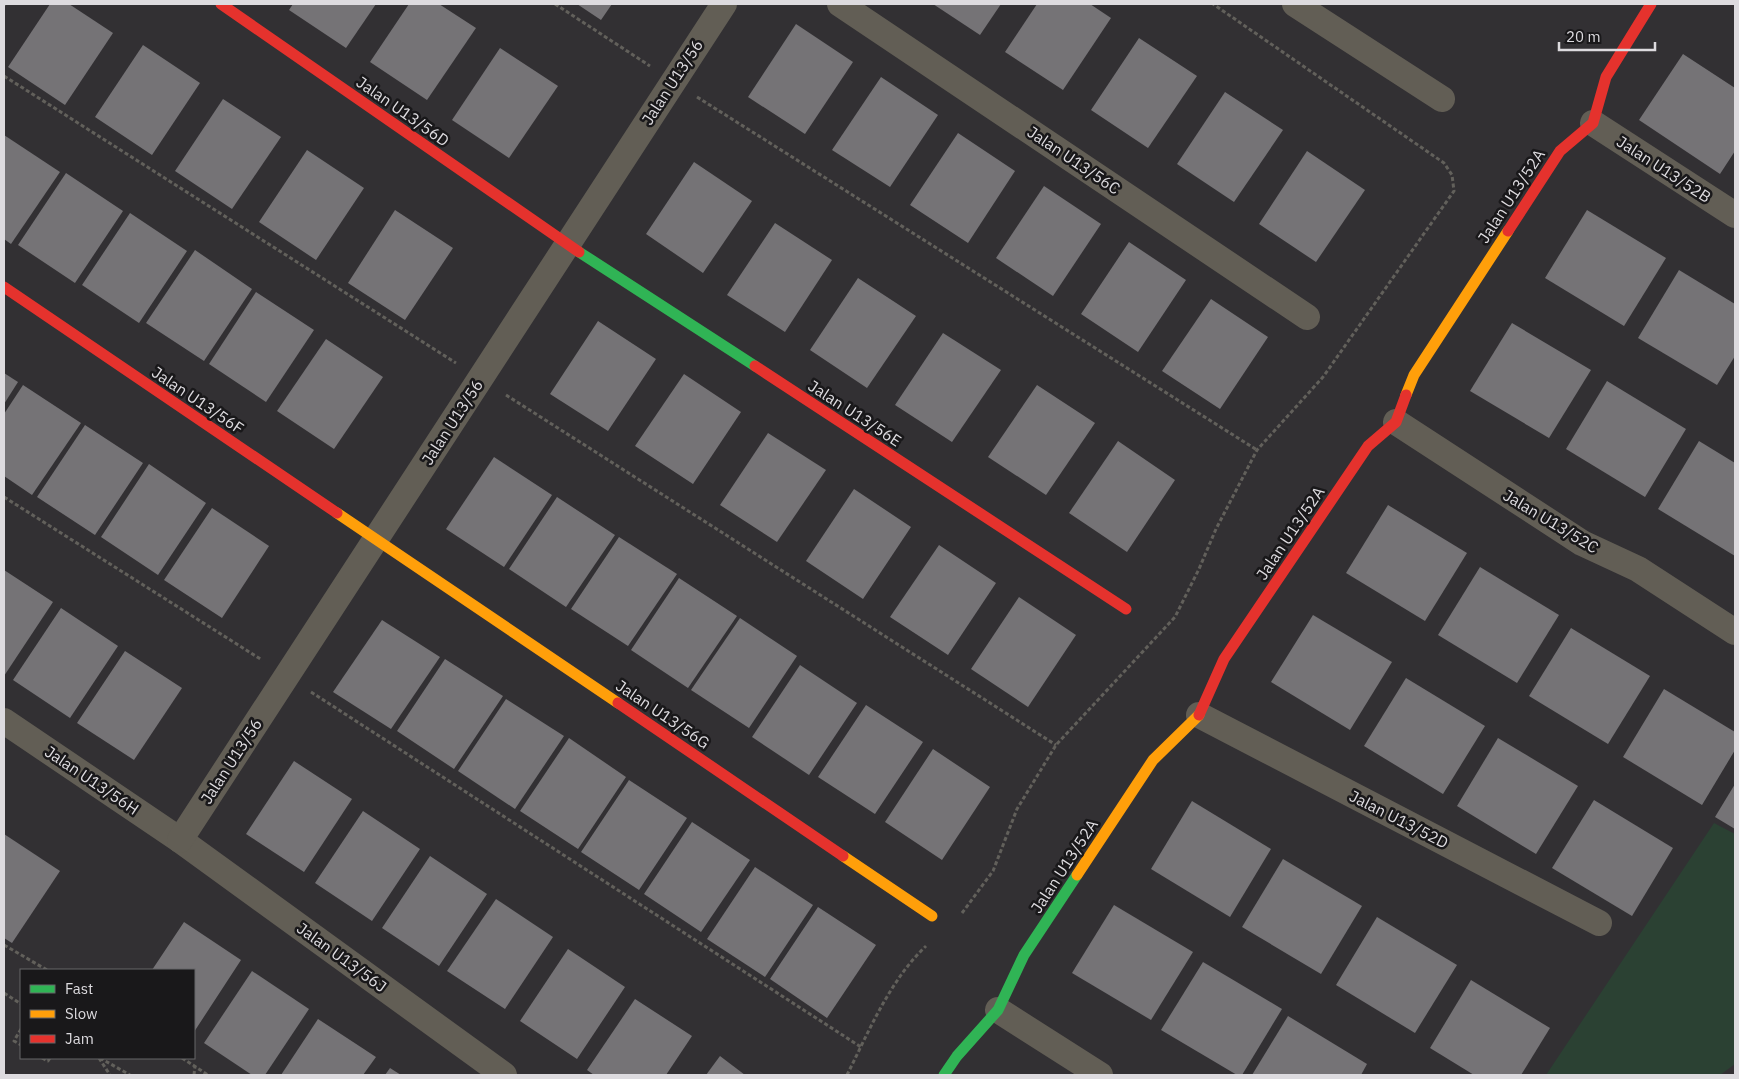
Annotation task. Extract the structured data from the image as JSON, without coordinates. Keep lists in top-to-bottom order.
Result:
{
  "streets": {
    "street": [
      "Jalan U13/56",
      "Jalan U13/56D",
      "Jalan U13/56C",
      "Jalan U13/52B",
      "Jalan U13/52A",
      "Jalan U13/56F",
      "Jalan U13/56E",
      "Jalan U13/52C",
      "Jalan U13/56G",
      "Jalan U13/56H",
      "Jalan U13/52D",
      "Jalan U13/56J"
    ]
  },
  "crossings": [
    ["Jalan U13/56", "Jalan U13/56D"],
    ["Jalan U13/56", "Jalan U13/56F"],
    ["Jalan U13/56", "Jalan U13/56E"],
    ["Jalan U13/56", "Jalan U13/56G"],
    ["Jalan U13/56", "Jalan U13/56H"],
    ["Jalan U13/56", "Jalan U13/56J"],
    ["Jalan U13/56D", "Jalan U13/56E"],
    ["Jalan U13/52B", "Jalan U13/52A"],
    ["Jalan U13/52A", "Jalan U13/52C"],
    ["Jalan U13/52A", "Jalan U13/52D"],
    ["Jalan U13/56F", "Jalan U13/56G"],
    ["Jalan U13/56H", "Jalan U13/56J"]
  ],
  "legend": ["Fast", "Slow", "Jam"],
  "scale_bar": "20 m"
}
